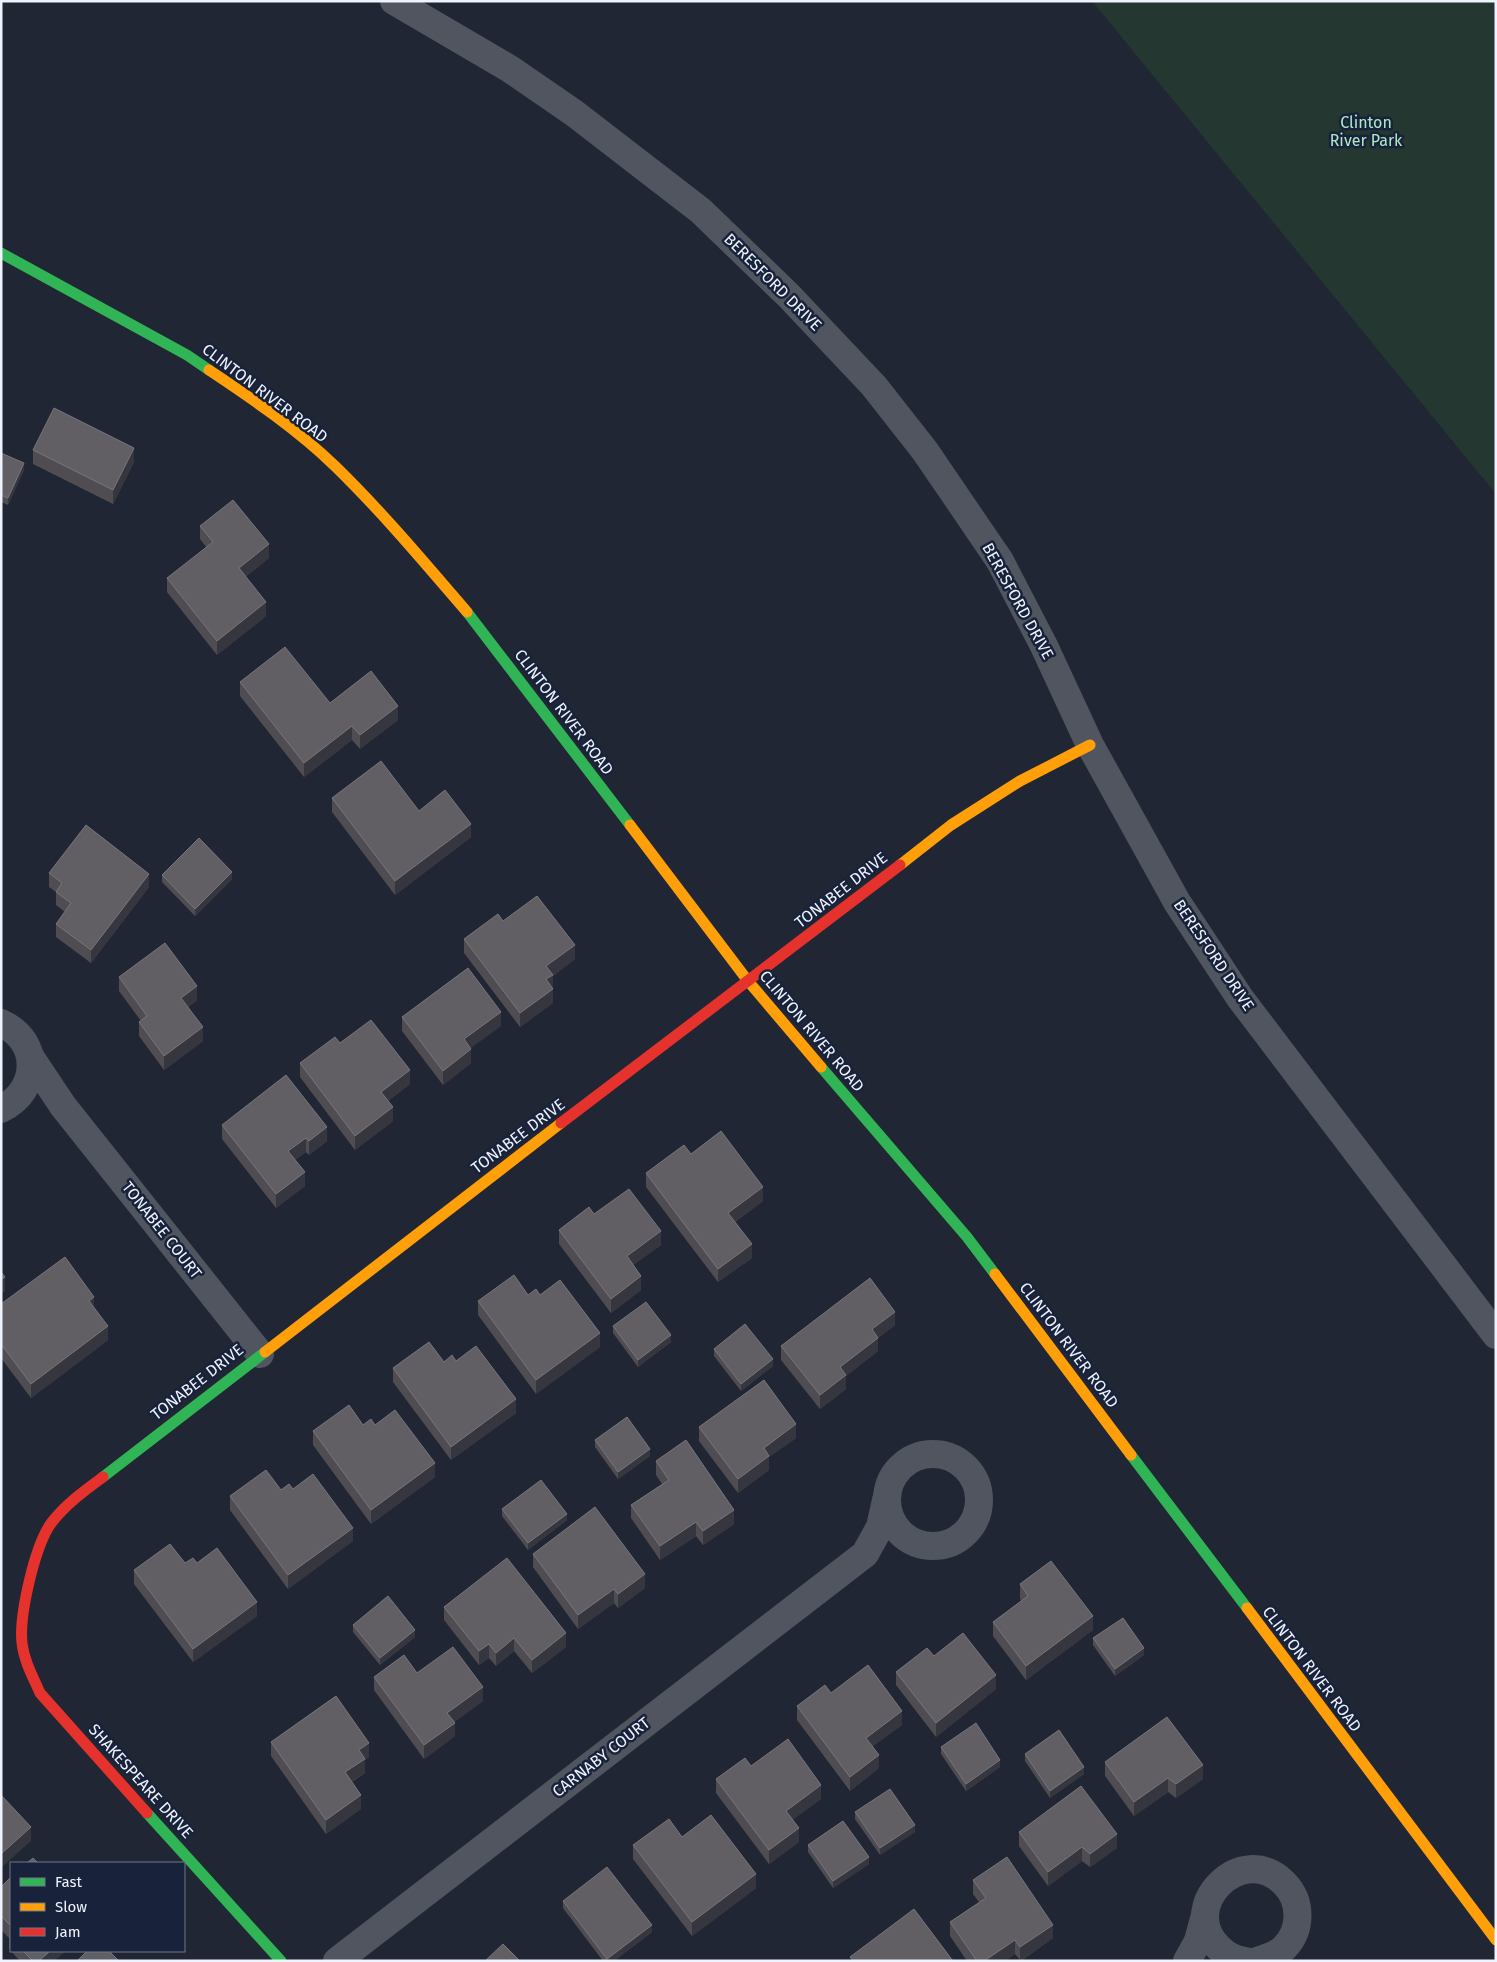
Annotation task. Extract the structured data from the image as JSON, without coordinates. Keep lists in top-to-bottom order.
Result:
{
  "streets": {
    "street": [
      "BERESFORD DRIVE",
      "CLINTON RIVER ROAD",
      "TONABEE DRIVE",
      "TONABEE COURT",
      "CARNABY COURT",
      "SHAKESPEARE DRIVE"
    ]
  },
  "crossings": [
    ["BERESFORD DRIVE", "TONABEE DRIVE"],
    ["CLINTON RIVER ROAD", "TONABEE DRIVE"],
    ["TONABEE DRIVE", "TONABEE COURT"],
    ["TONABEE DRIVE", "SHAKESPEARE DRIVE"]
  ],
  "parks": ["Clinton River Park"],
  "legend": ["Fast", "Slow", "Jam"]
}
